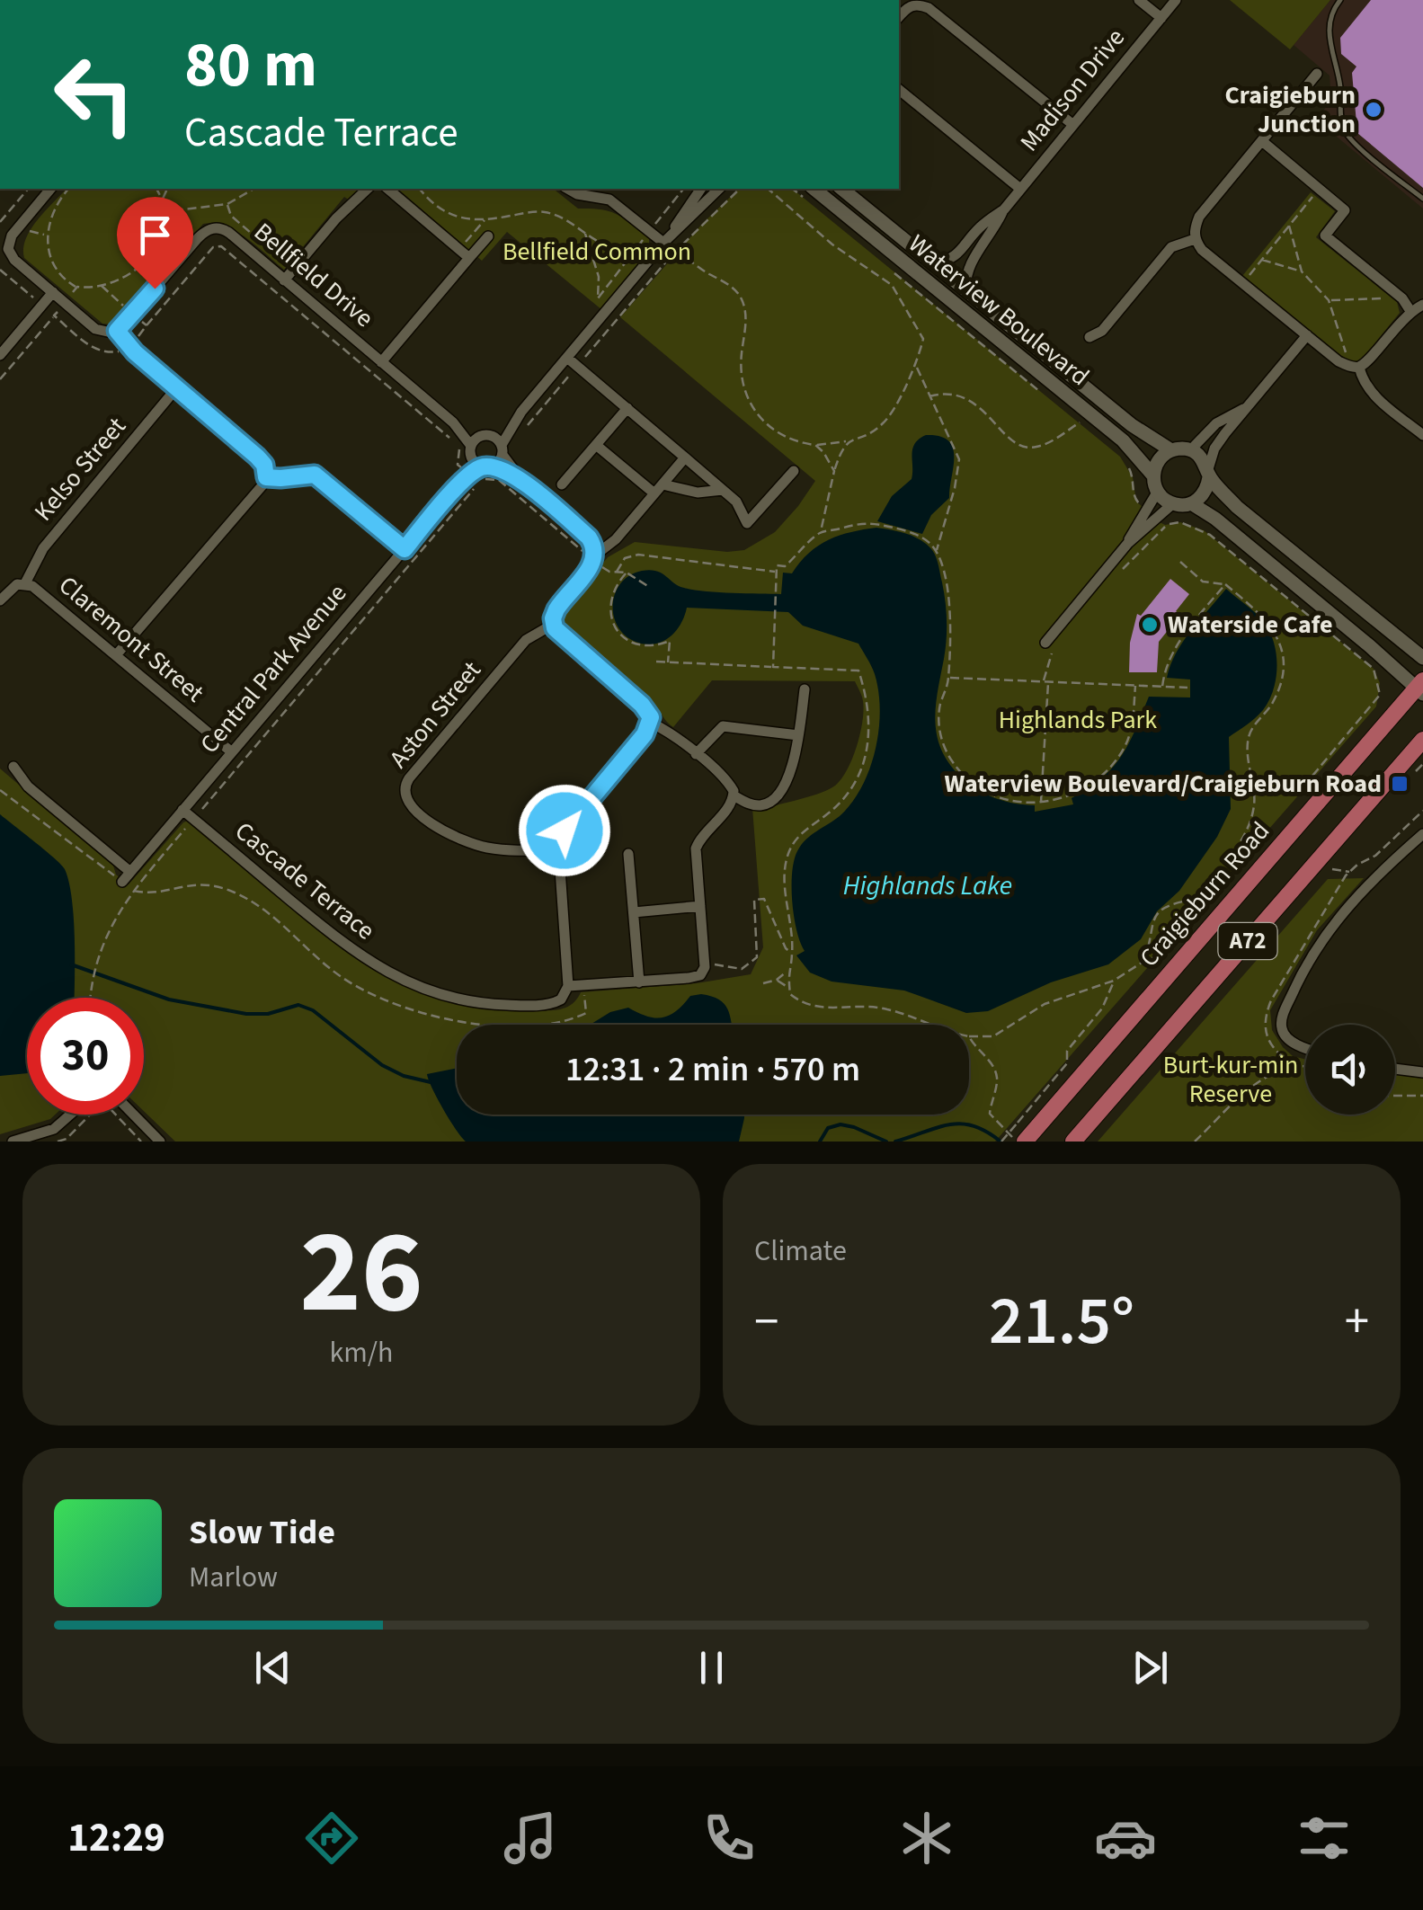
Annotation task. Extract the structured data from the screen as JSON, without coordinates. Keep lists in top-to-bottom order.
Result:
{
  "streets": {
    "main road": ["Craigieburn Road", "A72"],
    "street": [
      "Madison Drive",
      "Bellfield Drive",
      "Waterview Boulevard",
      "Kelso Street",
      "Claremont Street",
      "Central Park Avenue",
      "Aston Street",
      "Cascade Terrace"
    ]
  },
  "crossings": [
    ["Madison Drive", "Waterview Boulevard"],
    ["Bellfield Drive", "Central Park Avenue"],
    ["Kelso Street", "Claremont Street"],
    ["Claremont Street", "Central Park Avenue"],
    ["Central Park Avenue", "Cascade Terrace"]
  ],
  "water": ["Highlands Lake"],
  "parks": ["Bellfield Common", "Highlands Park", "Burt-kur-min Reserve"],
  "places": {
    "other": ["Craigieburn Junction", "Waterside Cafe"],
    "transit": ["Waterview Boulevard/Craigieburn Road"]
  },
  "page": {
    "turn": ["80 m", "Cascade Terrace"],
    "limit": "30",
    "trip": "12:31 · 2 min · 570 m",
    "tile": [
      ["26", "km/h"],
      "Climate"
    ],
    "heat": ["−", "21.5°", "+"],
    "song": ["Slow Tide", "Marlow"],
    "tabs": "12:29"
  }
}
